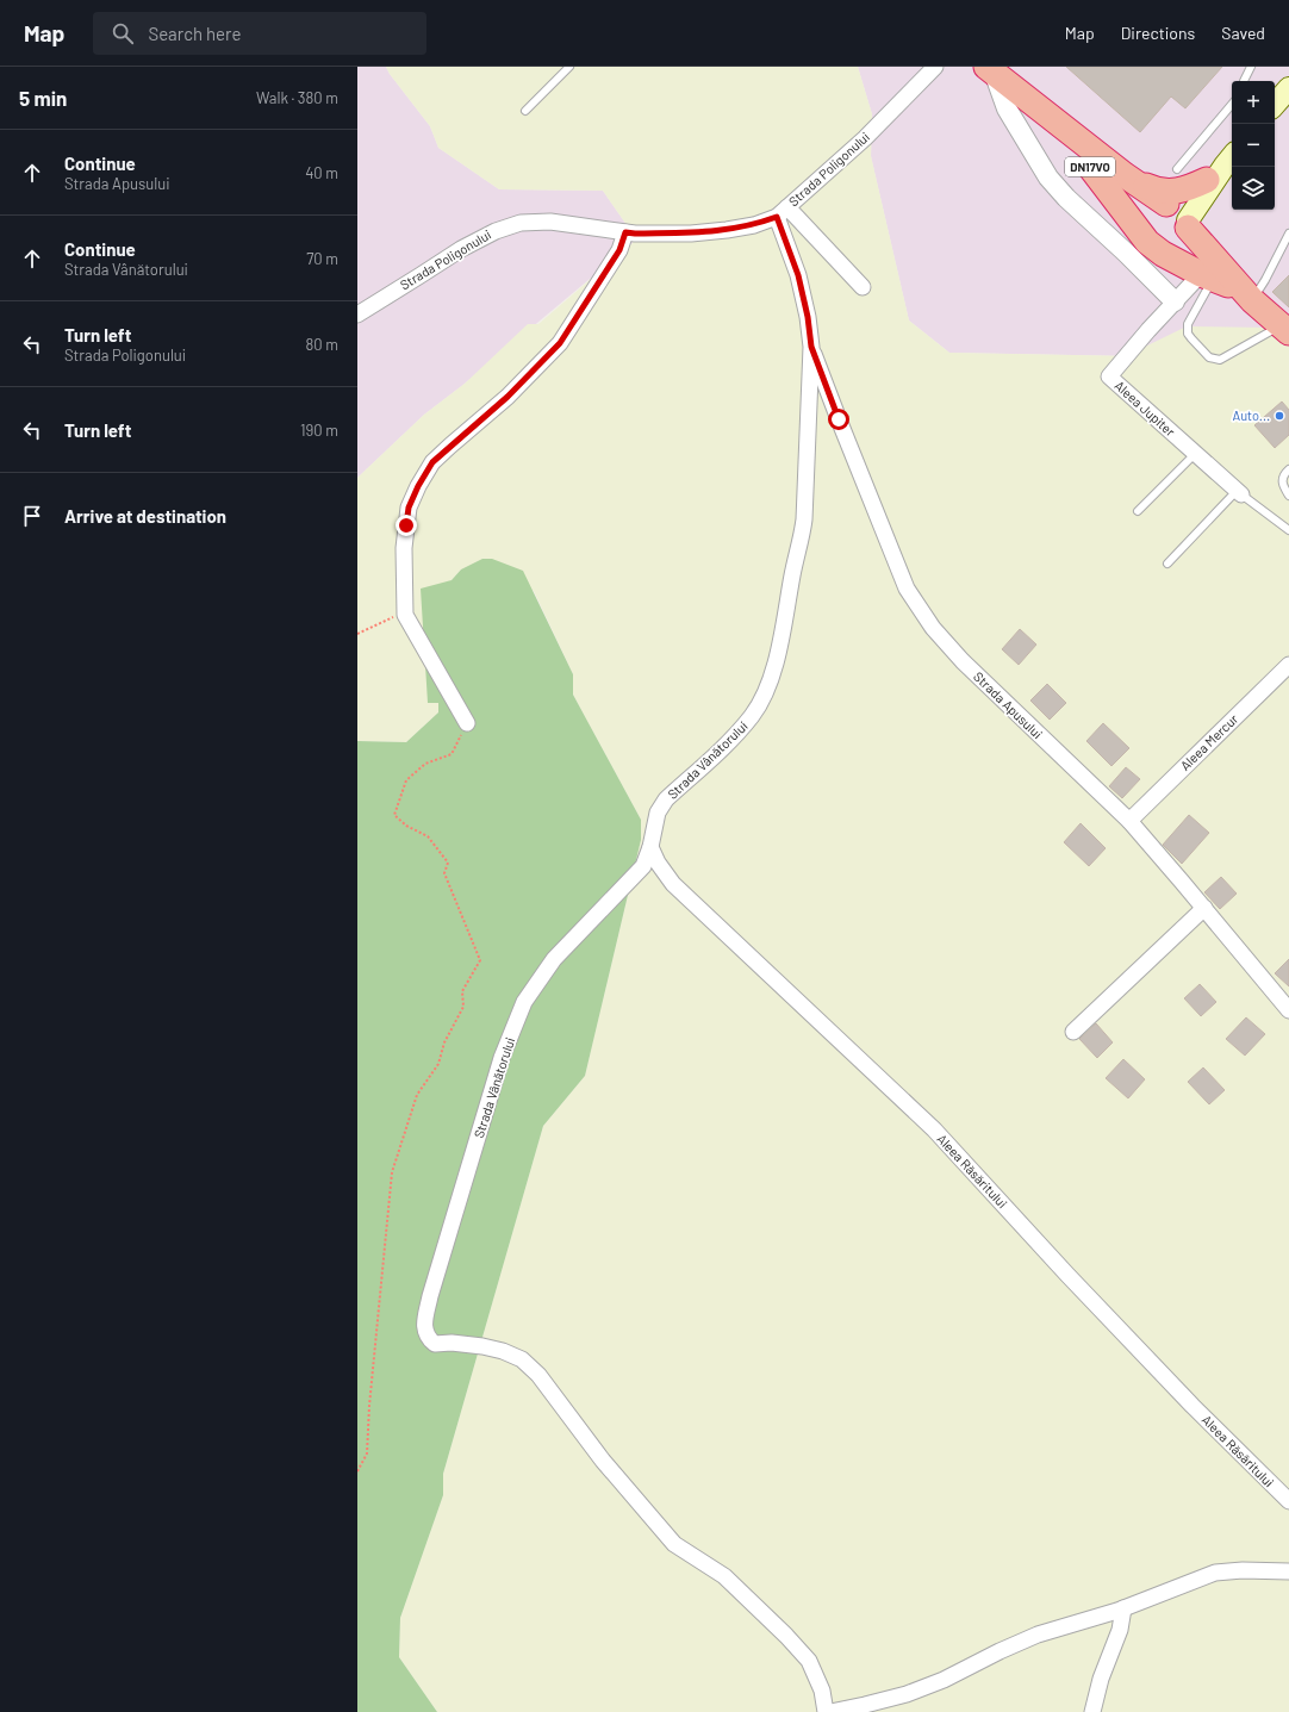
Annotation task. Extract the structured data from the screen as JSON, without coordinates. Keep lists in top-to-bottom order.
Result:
{
  "streets": {
    "highway": ["DN17VO"],
    "street": [
      "Strada Poligonului",
      "Aleea Jupiter",
      "Strada Apusului",
      "Aleea Mercur",
      "Strada Vânătorului",
      "Aleea Răsăritului"
    ]
  },
  "crossings": [
    ["DN17VO", "Aleea Jupiter"],
    ["Strada Poligonului", "Strada Vânătorului"],
    ["Strada Apusului", "Aleea Mercur"],
    ["Strada Apusului", "Strada Vânătorului"],
    ["Strada Vânătorului", "Aleea Răsăritului"]
  ],
  "places": ["Auto..."],
  "page": {
    "header": "Map",
    "search": "Search here",
    "nav": ["Map", "Directions", "Saved"],
    "heading": ["5 min", "Walk · 380 m"],
    "map_buttons": ["+", "−"],
    "list": [
      ["Continue", "Strada Apusului", "40 m"],
      ["Continue", "Strada Vânătorului", "70 m"],
      ["Turn left", "Strada Poligonului", "80 m"],
      ["Turn left", "190 m"],
      "Arrive at destination"
    ]
  }
}
